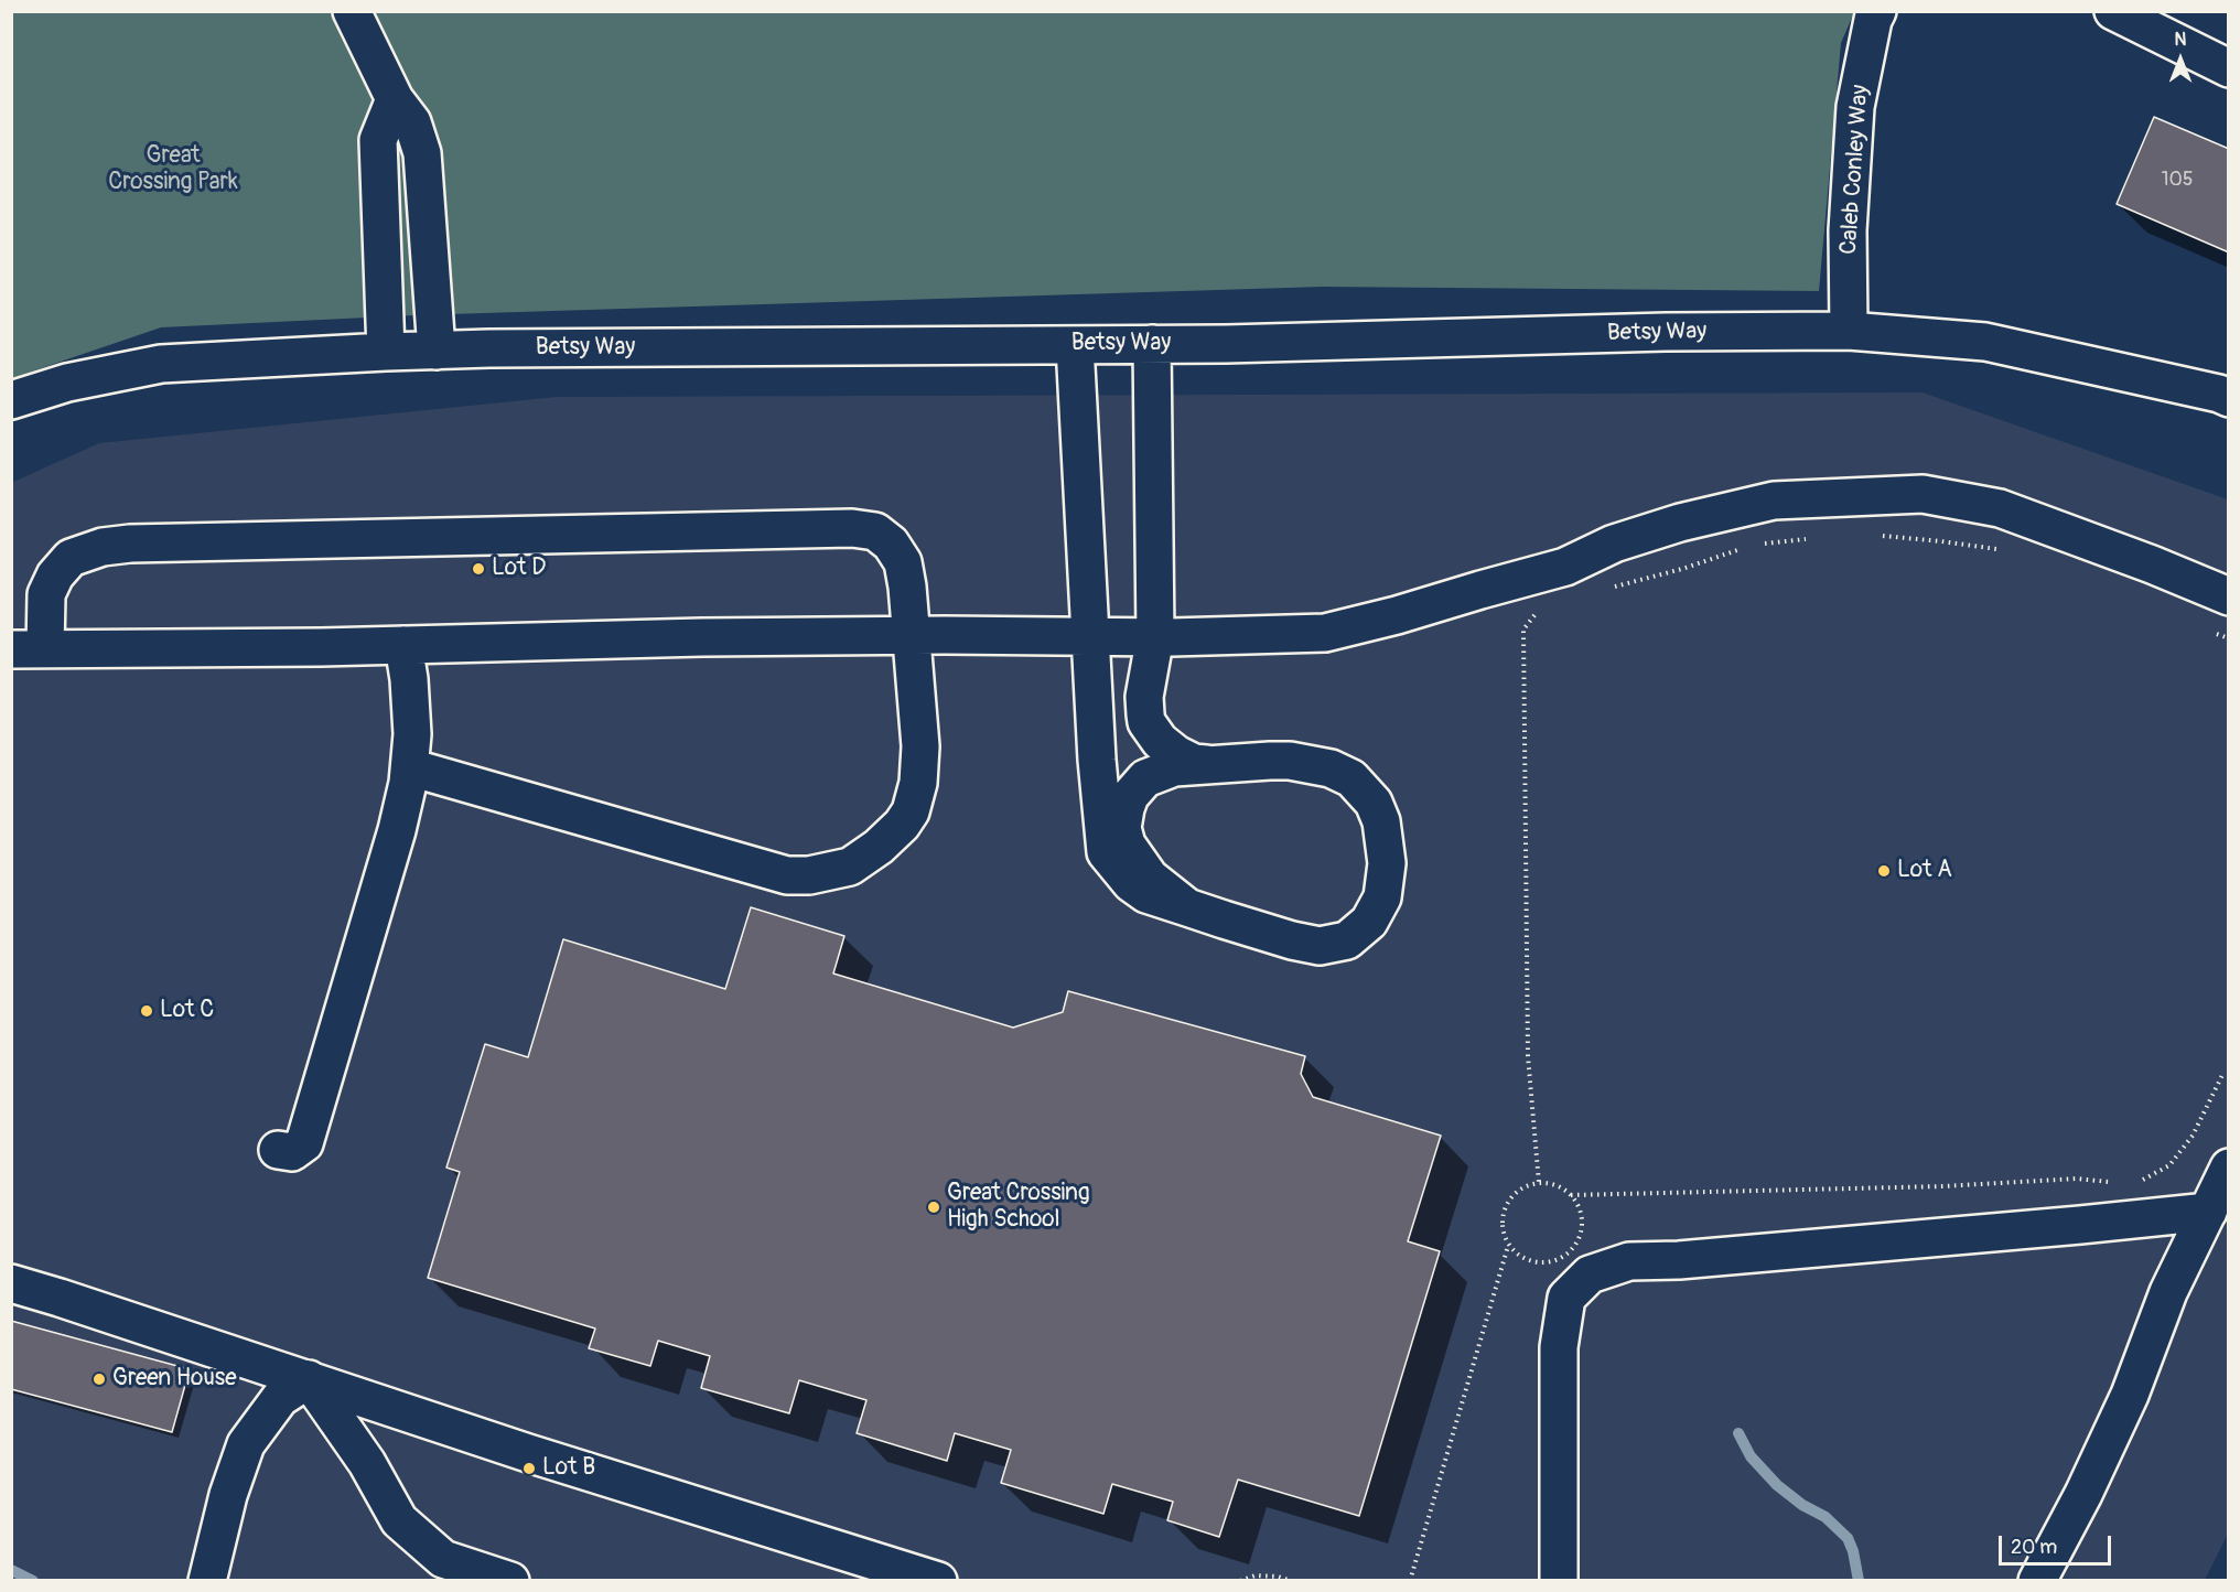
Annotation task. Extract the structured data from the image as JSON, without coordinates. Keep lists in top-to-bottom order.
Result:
{
  "streets": {
    "street": ["Caleb Conley Way", "Betsy Way"]
  },
  "crossings": [
    ["Caleb Conley Way", "Betsy Way"]
  ],
  "parks": ["Great Crossing Park"],
  "places": [
    "Lot D",
    "Lot A",
    "Lot C",
    "Great Crossing High School",
    "Green House",
    "Lot B"
  ],
  "house_numbers": ["105"],
  "scale_bar": "20 m",
  "north": "top"
}
